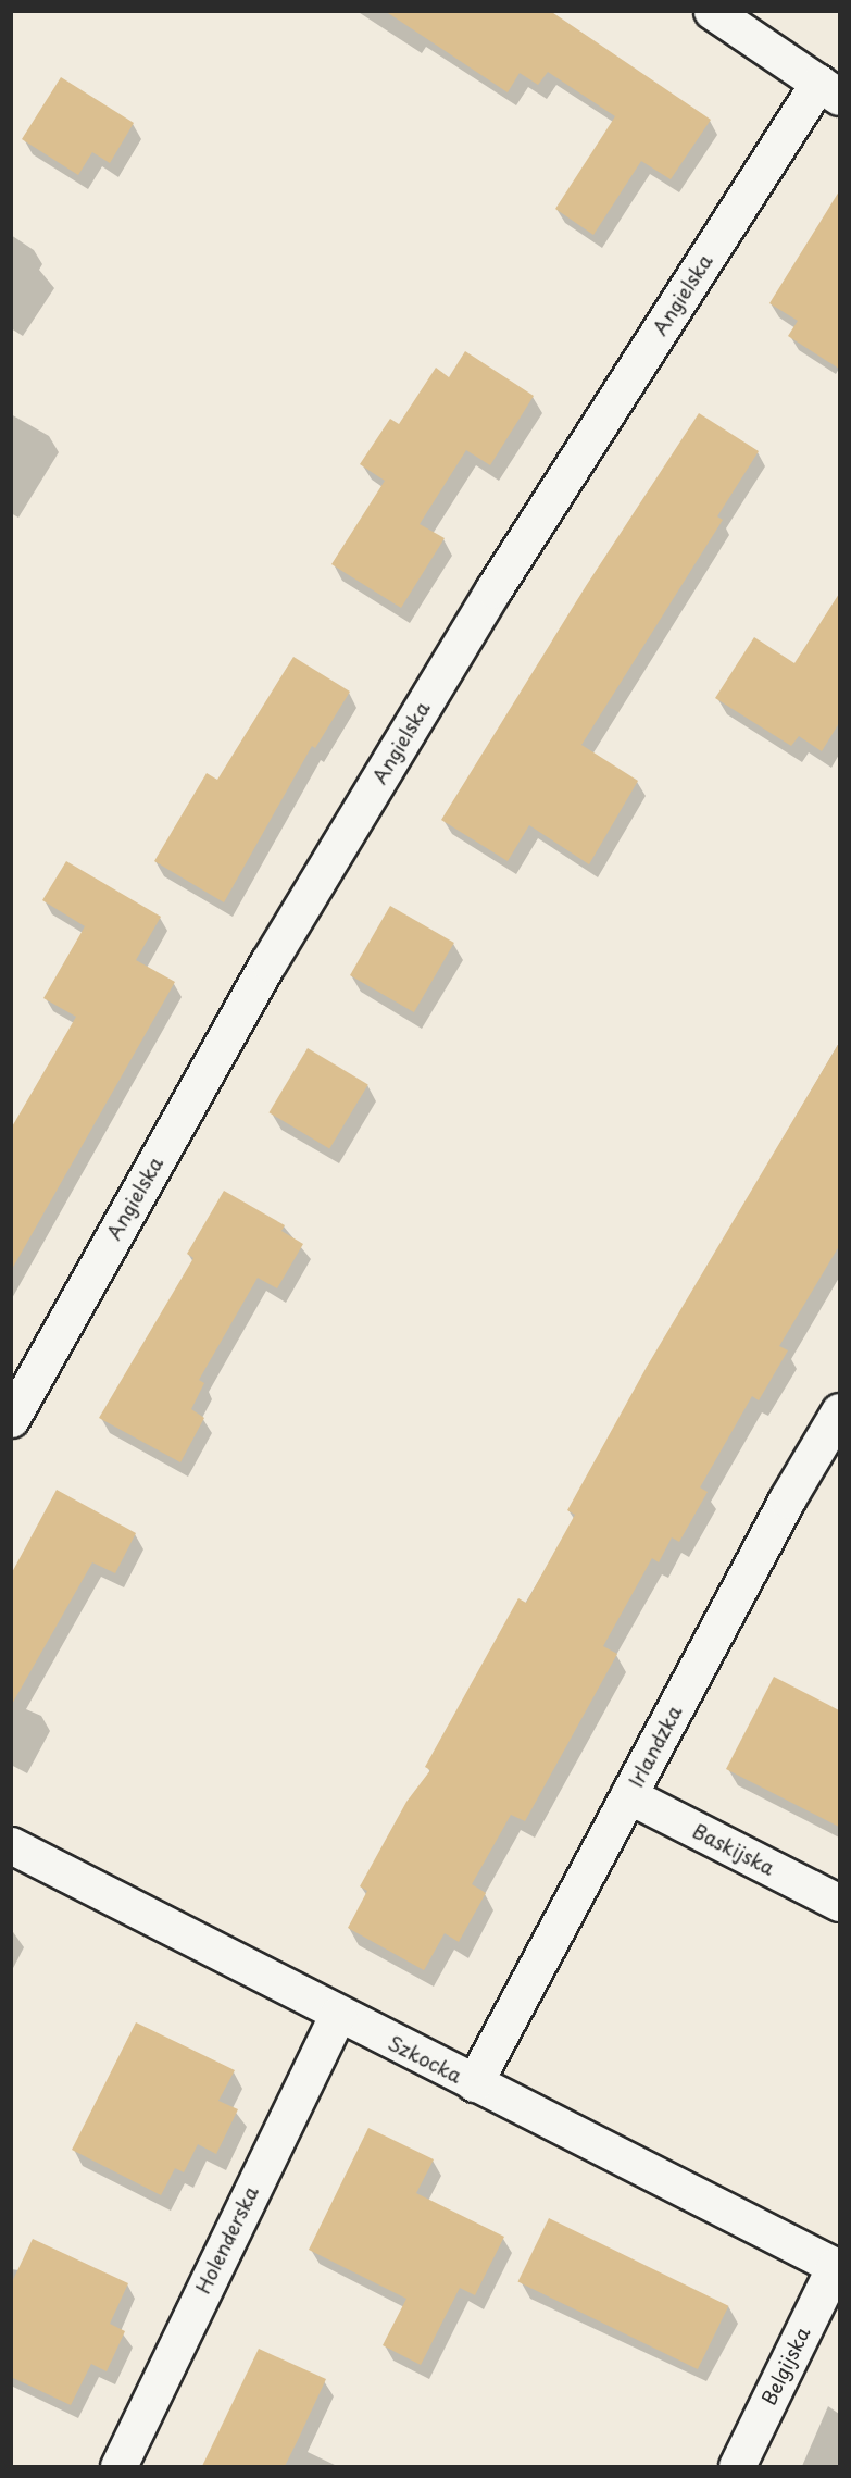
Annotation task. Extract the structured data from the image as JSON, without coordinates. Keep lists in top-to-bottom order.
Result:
{
  "streets": {
    "street": [
      "Angielska",
      "Irlandzka",
      "Baskijska",
      "Szkocka",
      "Holenderska",
      "Belgijska"
    ]
  },
  "crossings": [
    ["Irlandzka", "Baskijska"],
    ["Irlandzka", "Szkocka"],
    ["Szkocka", "Holenderska"],
    ["Szkocka", "Belgijska"]
  ]
}
